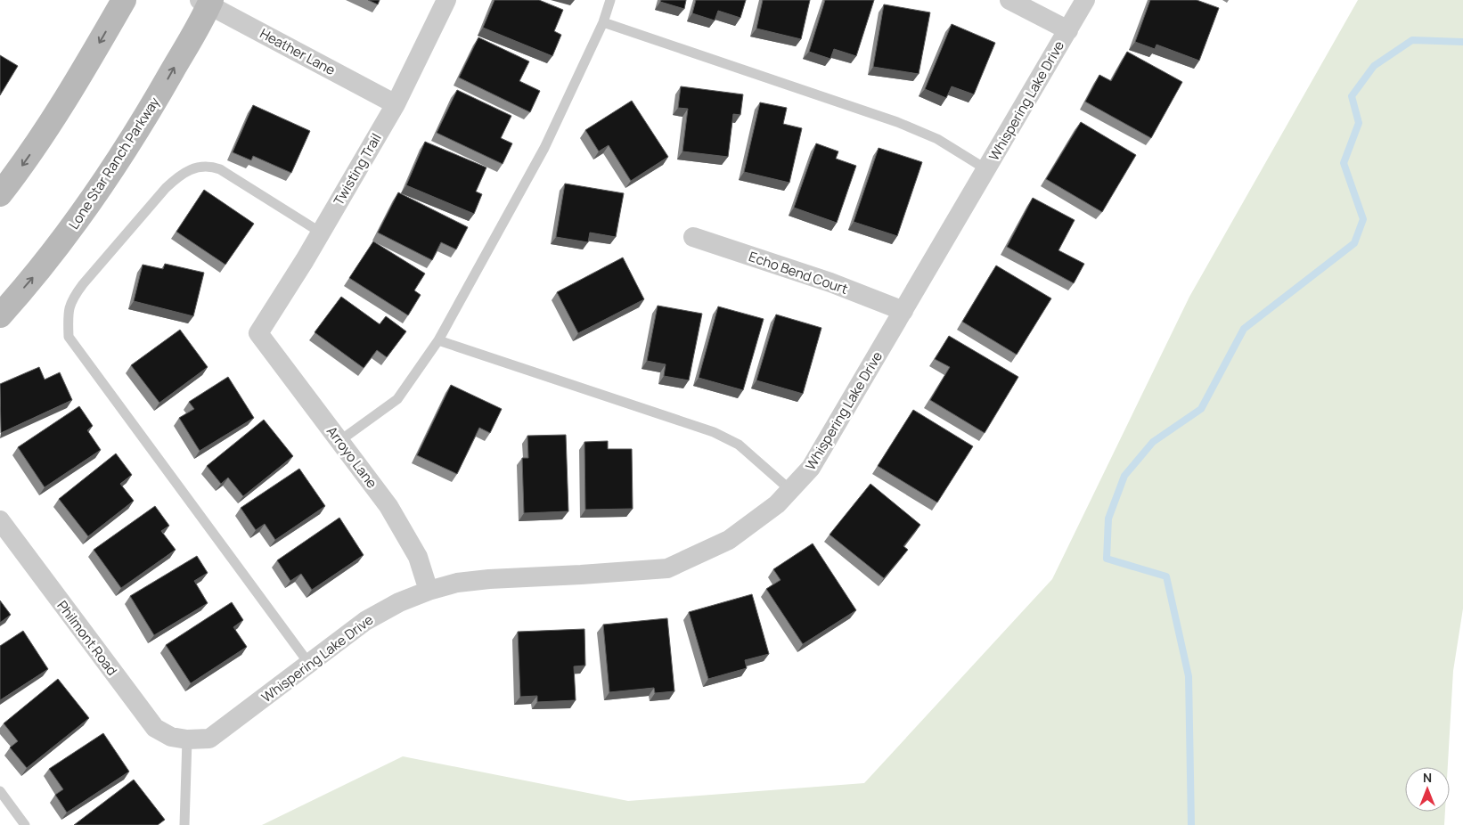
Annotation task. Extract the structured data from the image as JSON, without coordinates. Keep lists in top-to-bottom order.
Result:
{
  "streets": {
    "main road": ["Lone Star Ranch Parkway"],
    "street": [
      "Heather Lane",
      "Whispering Lake Drive",
      "Twisting Trail",
      "Echo Bend Court",
      "Arroyo Lane",
      "Philmont Road"
    ]
  },
  "crossings": [
    ["Heather Lane", "Lone Star Ranch Parkway"],
    ["Heather Lane", "Twisting Trail"],
    ["Whispering Lake Drive", "Echo Bend Court"],
    ["Whispering Lake Drive", "Arroyo Lane"],
    ["Whispering Lake Drive", "Philmont Road"],
    ["Twisting Trail", "Arroyo Lane"]
  ],
  "north": "top"
}
